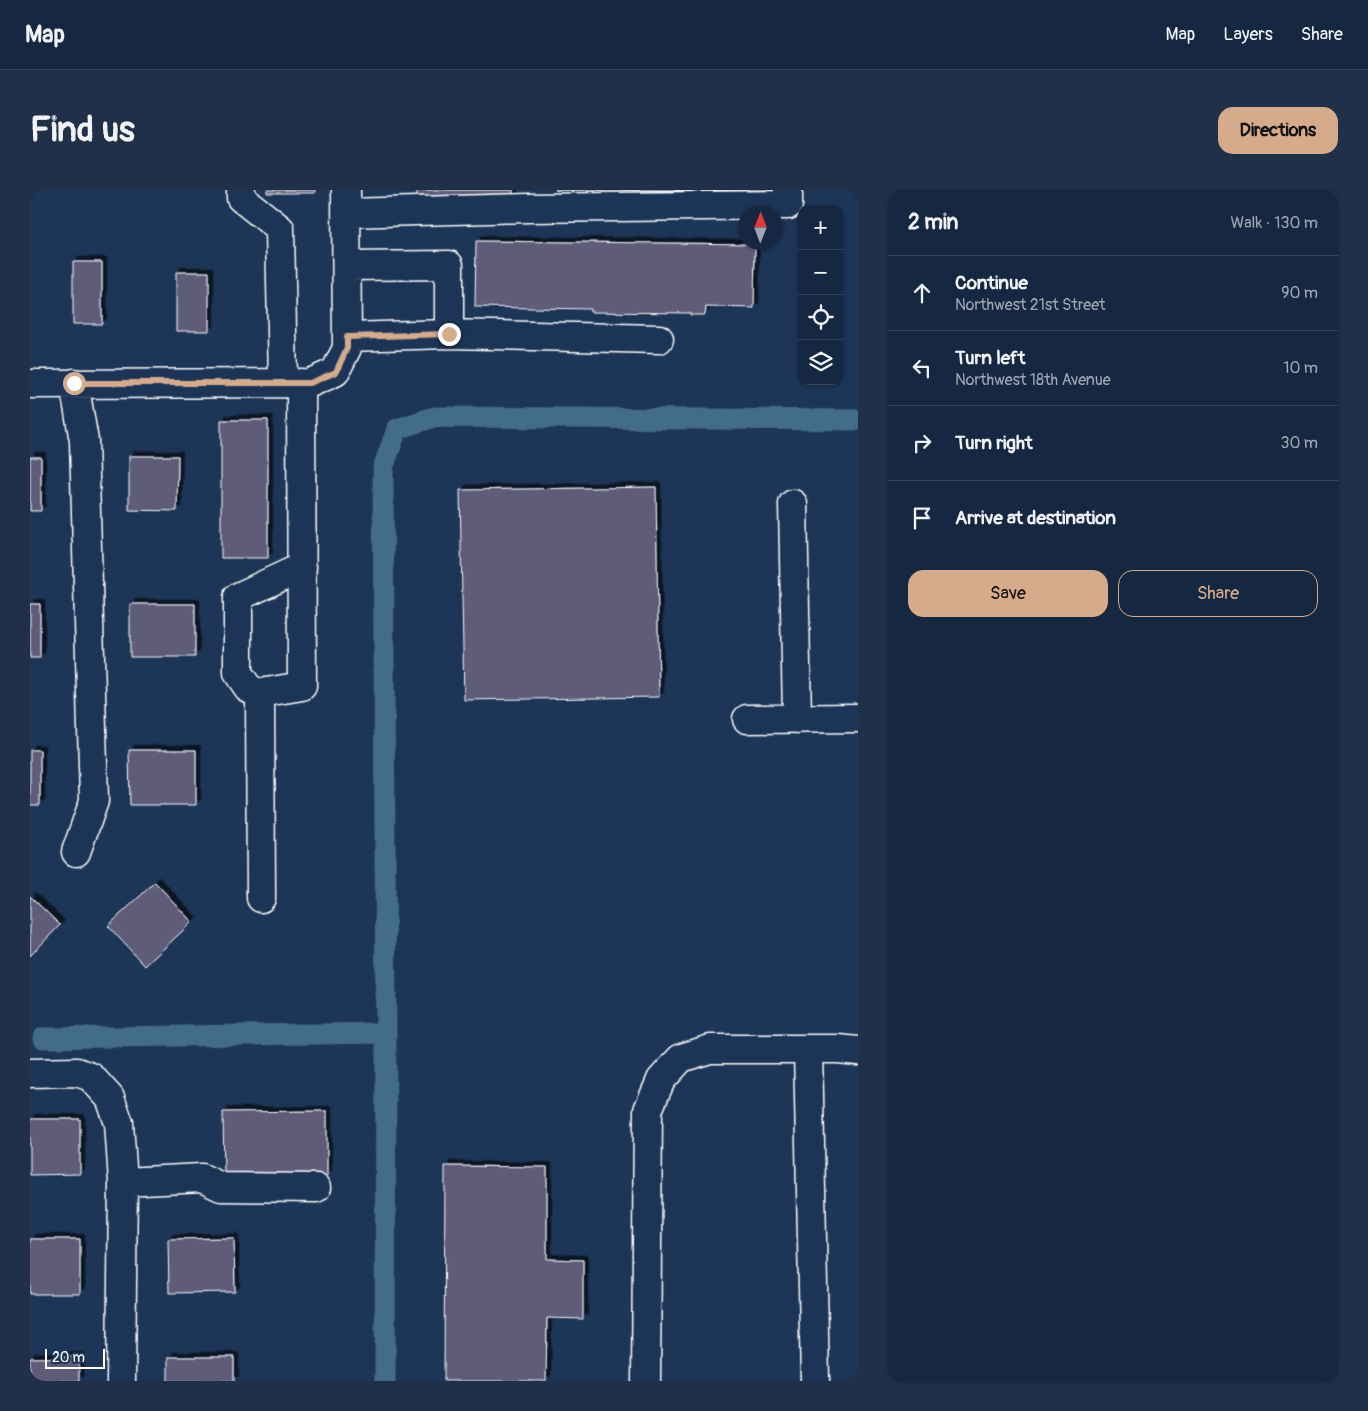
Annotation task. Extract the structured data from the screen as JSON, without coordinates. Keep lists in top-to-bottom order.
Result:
{
  "scale_bar": "20 m",
  "north": "top",
  "page": {
    "header": "Map",
    "nav": ["Map", "Layers", "Share"],
    "buttons": [
      "Directions",
      ["Save", "Share"]
    ],
    "title": "Find us",
    "heading": ["2 min", "Walk · 130 m"],
    "map_buttons": ["+", "−"],
    "list": [
      ["Continue", "Northwest 21st Street", "90 m"],
      ["Turn left", "Northwest 18th Avenue", "10 m"],
      ["Turn right", "30 m"],
      "Arrive at destination"
    ],
    "scale": "20 m"
  }
}
